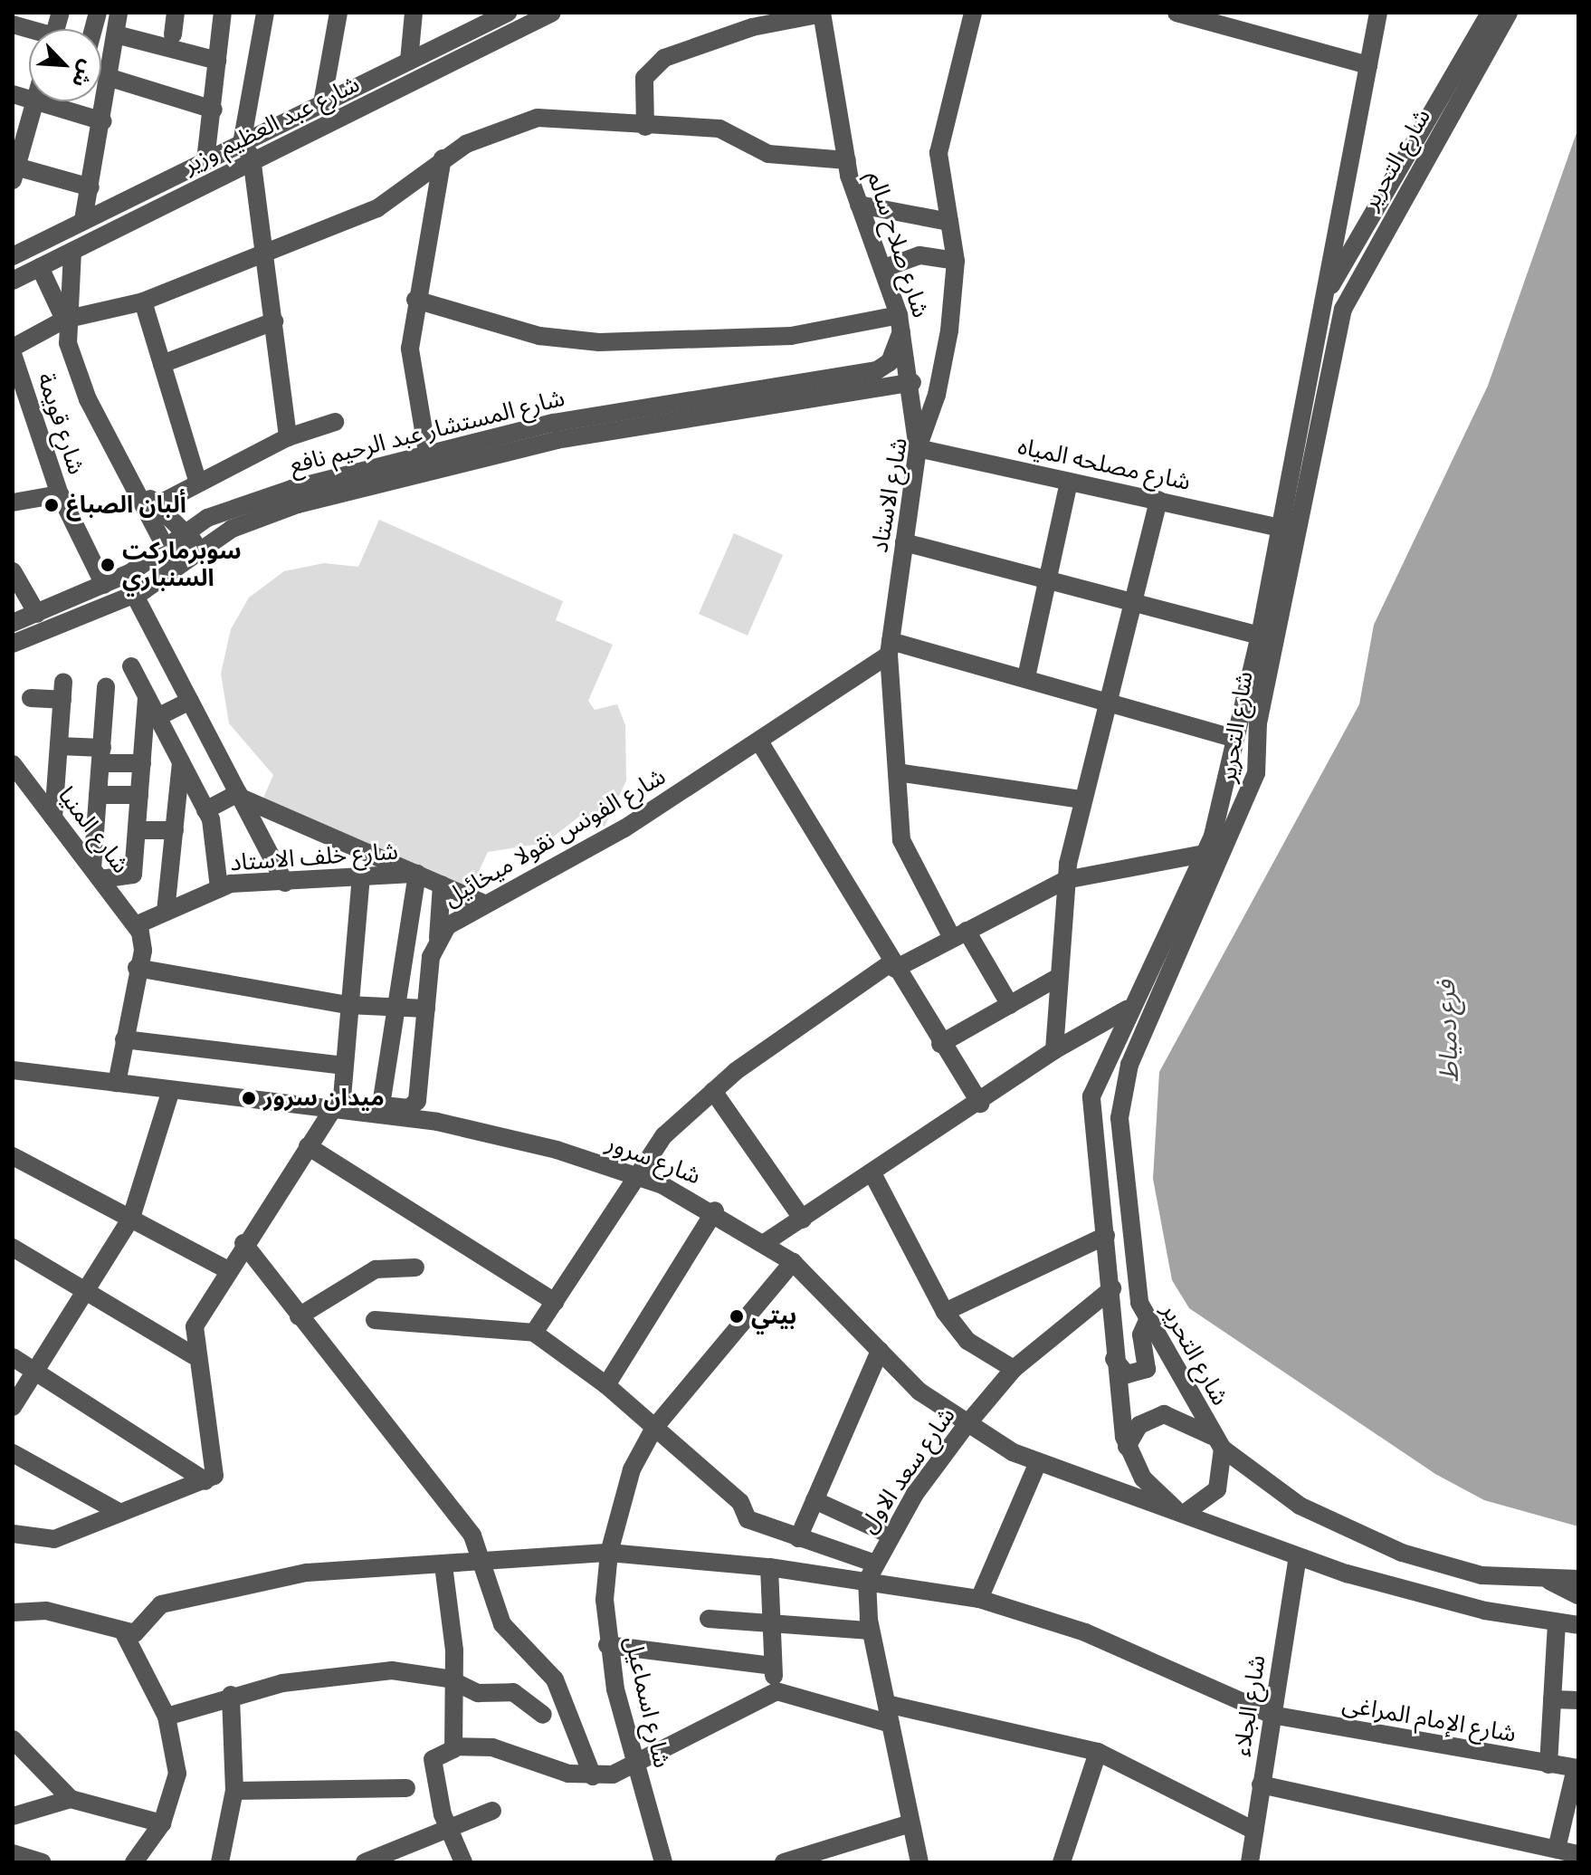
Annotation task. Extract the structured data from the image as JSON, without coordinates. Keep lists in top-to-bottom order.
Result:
{
  "streets": {
    "street": [
      "شارع عبد العظيم وزير",
      "شارع التحرير",
      "شارع صلاح سالم",
      "شارع قويمة",
      "شارع المستشار عبد الرحيم نافع",
      "شارع مصلحه المياه",
      "شارع الاستاد",
      "شارع المنيا",
      "شارع الفونس نقولا ميخائيل",
      "شارع خلف الاستاد",
      "شارع سرور",
      "شارع سعد الاول",
      "شارع اسماعيل",
      "شارع الجلاء",
      "شارع الإمام المراغى"
    ]
  },
  "crossings": [
    ["شارع التحرير", "شارع مصلحه المياه"],
    ["شارع التحرير", "شارع سرور"],
    ["شارع التحرير", "شارع سعد الاول"],
    ["شارع صلاح سالم", "شارع المستشار عبد الرحيم نافع"],
    ["شارع صلاح سالم", "شارع مصلحه المياه"],
    ["شارع صلاح سالم", "شارع الاستاد"],
    ["شارع قويمة", "شارع المستشار عبد الرحيم نافع"],
    ["شارع مصلحه المياه", "شارع الاستاد"],
    ["شارع الاستاد", "شارع الفونس نقولا ميخائيل"],
    ["شارع المنيا", "شارع خلف الاستاد"],
    ["شارع الفونس نقولا ميخائيل", "شارع سرور"],
    ["شارع سرور", "شارع سعد الاول"],
    ["شارع سرور", "شارع اسماعيل"],
    ["شارع سرور", "شارع الجلاء"],
    ["شارع سعد الاول", "شارع الإمام المراغى"],
    ["شارع اسماعيل", "شارع الإمام المراغى"],
    ["شارع الجلاء", "شارع الإمام المراغى"]
  ],
  "water": ["فرع دمياط"],
  "places": [
    "ألبان الصباغ",
    "سوبرماركت السنباري",
    "ميدان سرور",
    "بيتي"
  ],
  "north": "bottom right"
}
